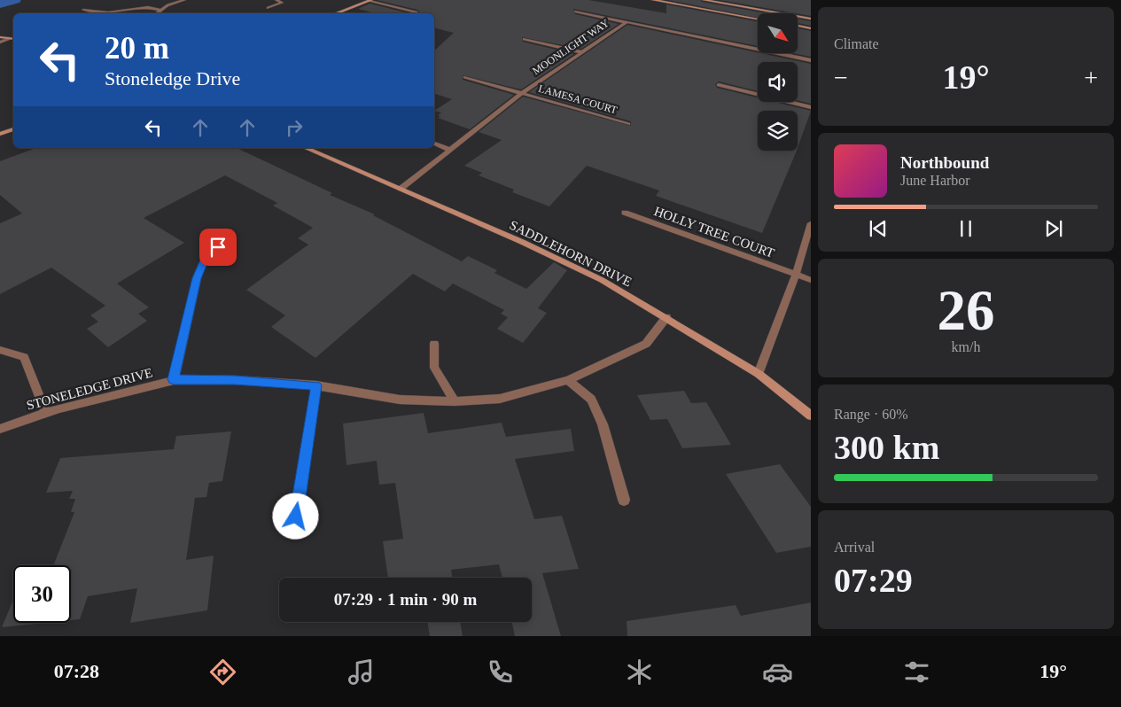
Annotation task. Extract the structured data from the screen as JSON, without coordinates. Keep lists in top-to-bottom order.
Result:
{
  "streets": {
    "street": [
      "MOONLIGHT WAY",
      "LAMESA COURT",
      "HOLLY TREE COURT",
      "SADDLEHORN DRIVE",
      "STONELEDGE DRIVE"
    ]
  },
  "crossings": [
    ["MOONLIGHT WAY", "LAMESA COURT"],
    ["MOONLIGHT WAY", "SADDLEHORN DRIVE"],
    ["SADDLEHORN DRIVE", "STONELEDGE DRIVE"]
  ],
  "north": "bottom right",
  "page": {
    "tile": [
      "Climate",
      ["26", "km/h"],
      ["Range · 60%", "300 km"],
      ["Arrival", "07:29"]
    ],
    "turn": ["20 m", "Stoneledge Drive"],
    "heat": ["−", "19°", "+"],
    "song": ["Northbound", "June Harbor"],
    "limit": "30",
    "trip": "07:29 · 1 min · 90 m",
    "tabs": ["07:28", "19°"]
  }
}
